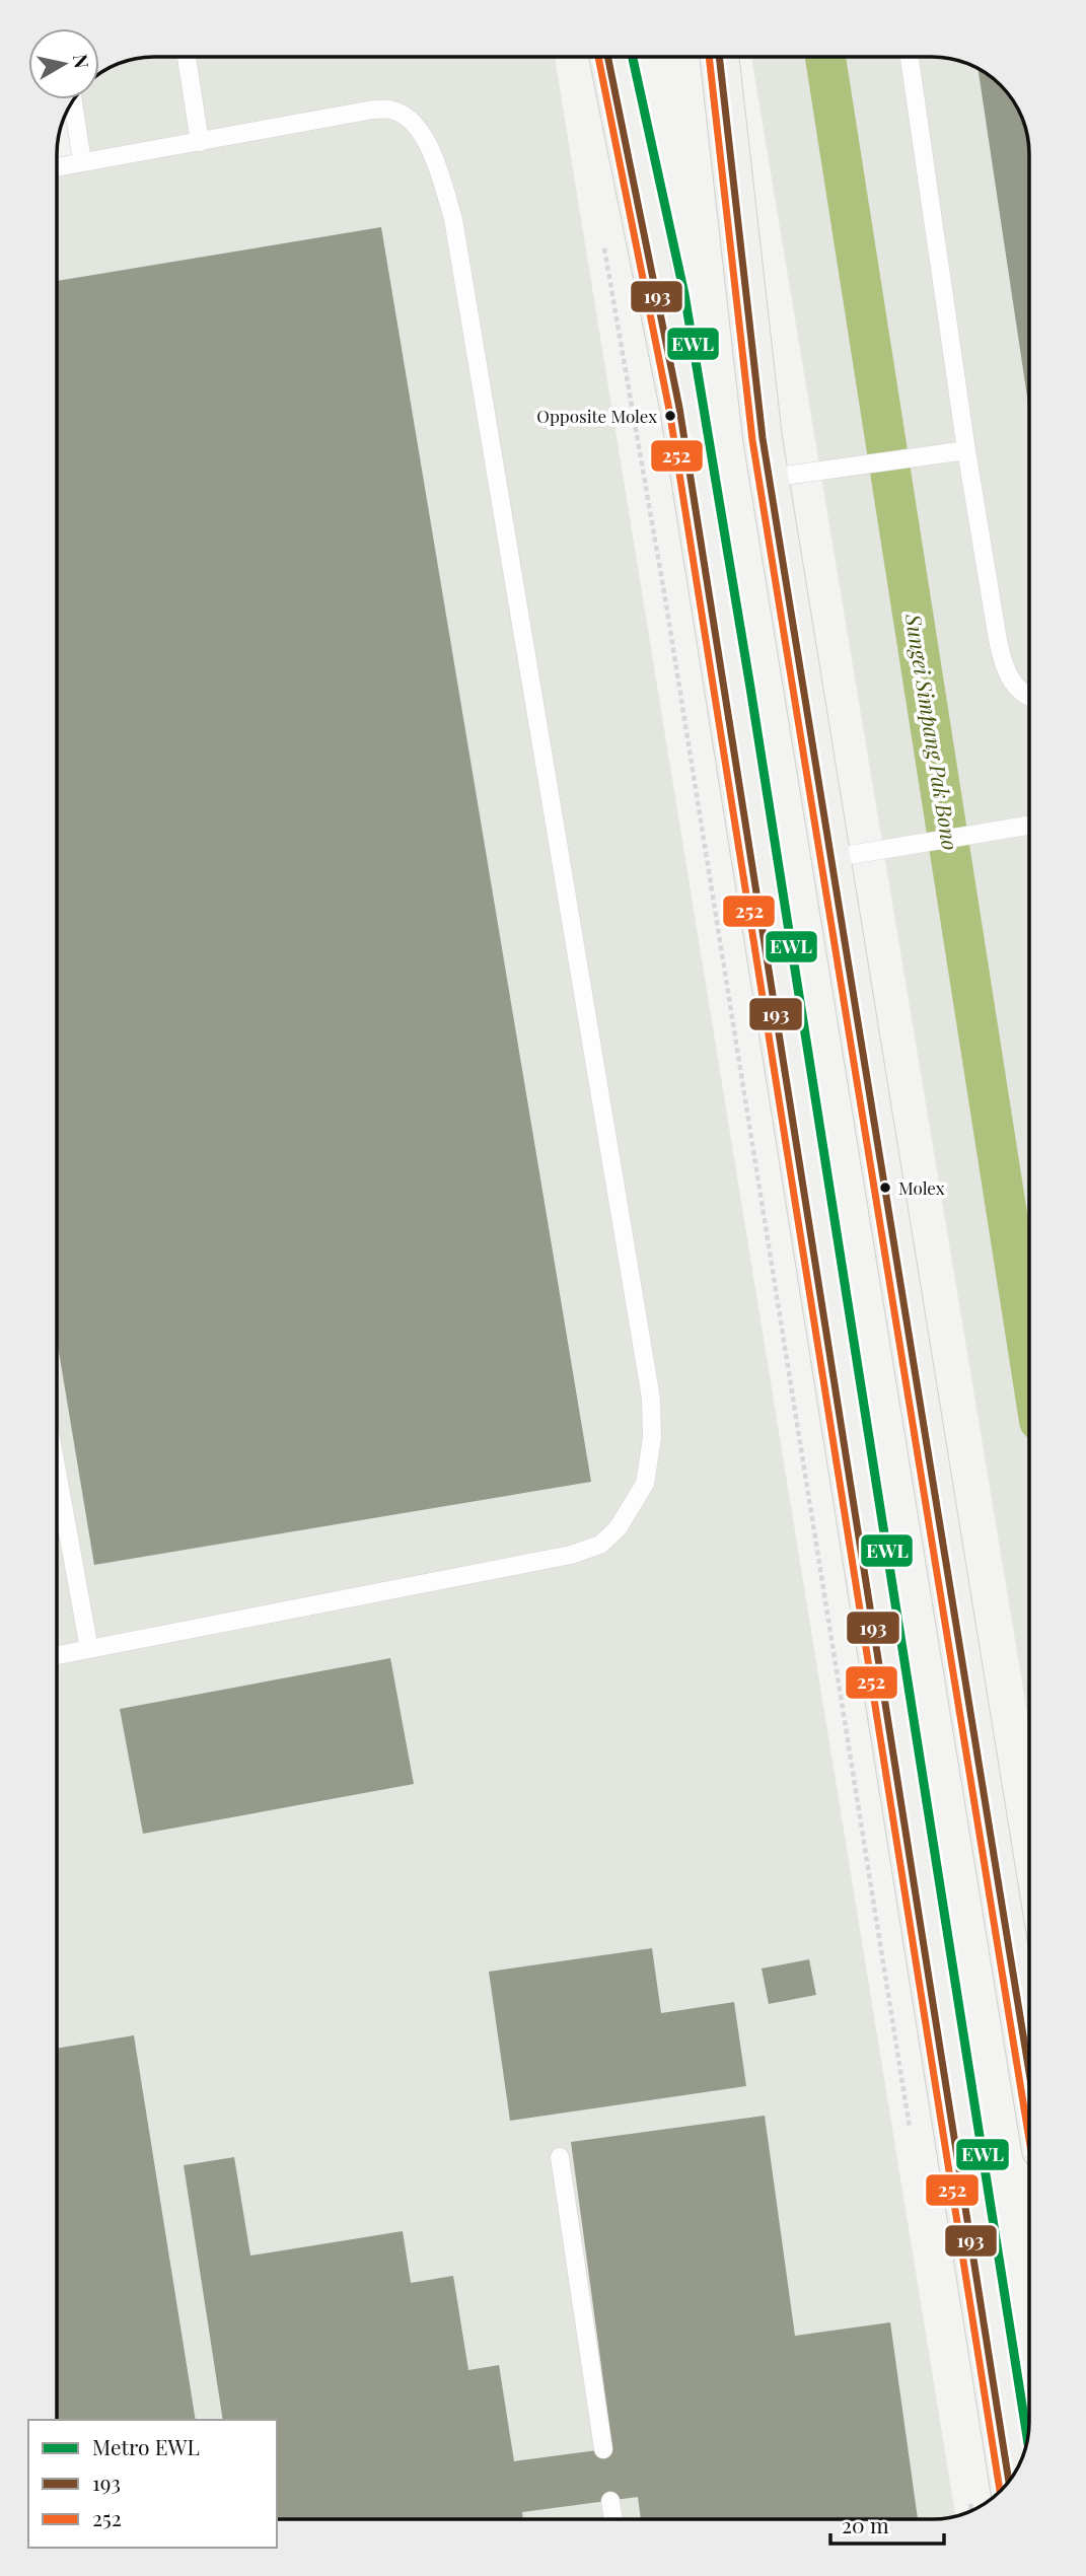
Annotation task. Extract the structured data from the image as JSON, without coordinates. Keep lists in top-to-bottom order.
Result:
{
  "water": ["Sungei Simpang Pak Bono"],
  "places": ["Opposite Molex", "Molex"],
  "lines": ["metro line EWL", "transit line 193", "transit line 252"],
  "legend": ["Metro EWL", "193", "252"],
  "scale_bar": "20 m",
  "north": "right"
}
